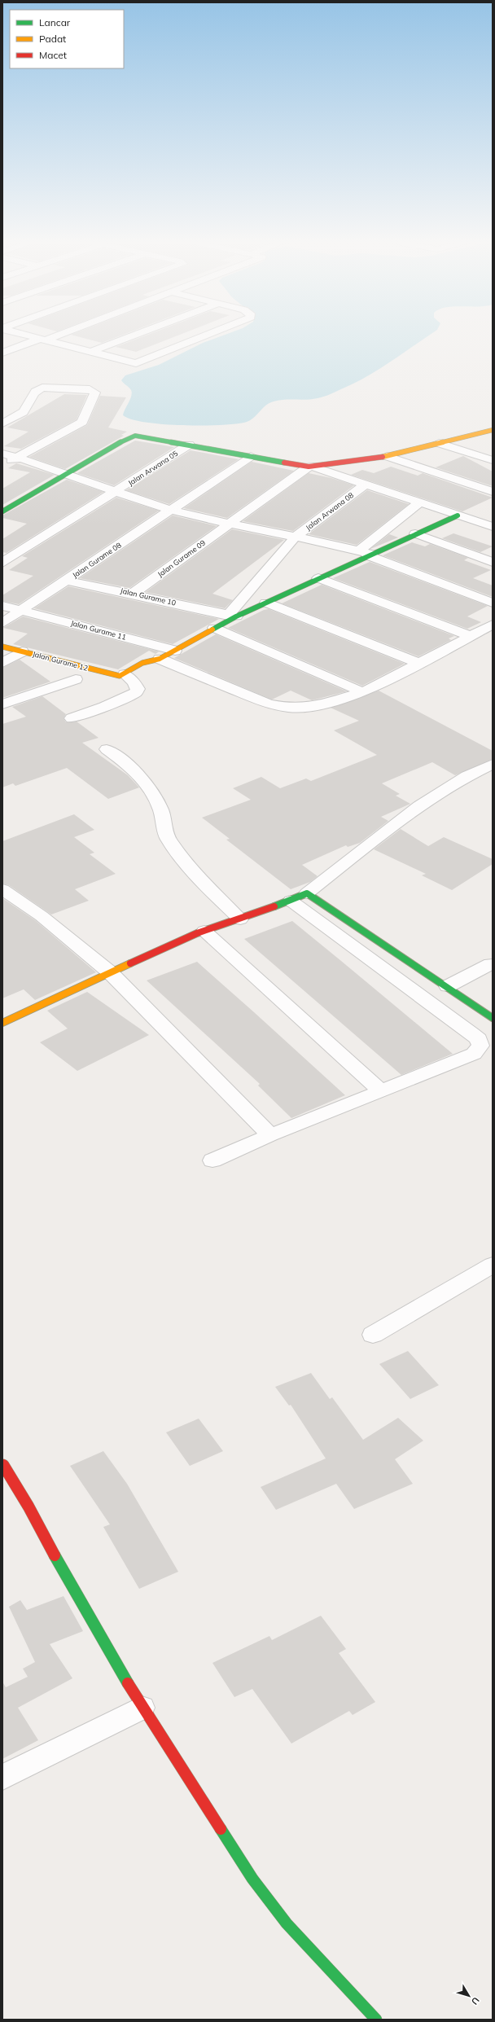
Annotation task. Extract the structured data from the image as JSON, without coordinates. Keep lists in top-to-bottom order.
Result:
{
  "streets": {
    "street": [
      "Jalan Arwana 05",
      "Jalan Arwana 08",
      "Jalan Gurame 09",
      "Jalan Gurame 08",
      "Jalan Gurame 10",
      "Jalan Gurame 11",
      "Jalan Gurame 12"
    ]
  },
  "crossings": [
    ["Jalan Gurame 09", "Jalan Gurame 10"],
    ["Jalan Gurame 08", "Jalan Gurame 10"],
    ["Jalan Gurame 08", "Jalan Gurame 11"]
  ],
  "legend": ["Lancar", "Padat", "Macet"],
  "north": "bottom right"
}
